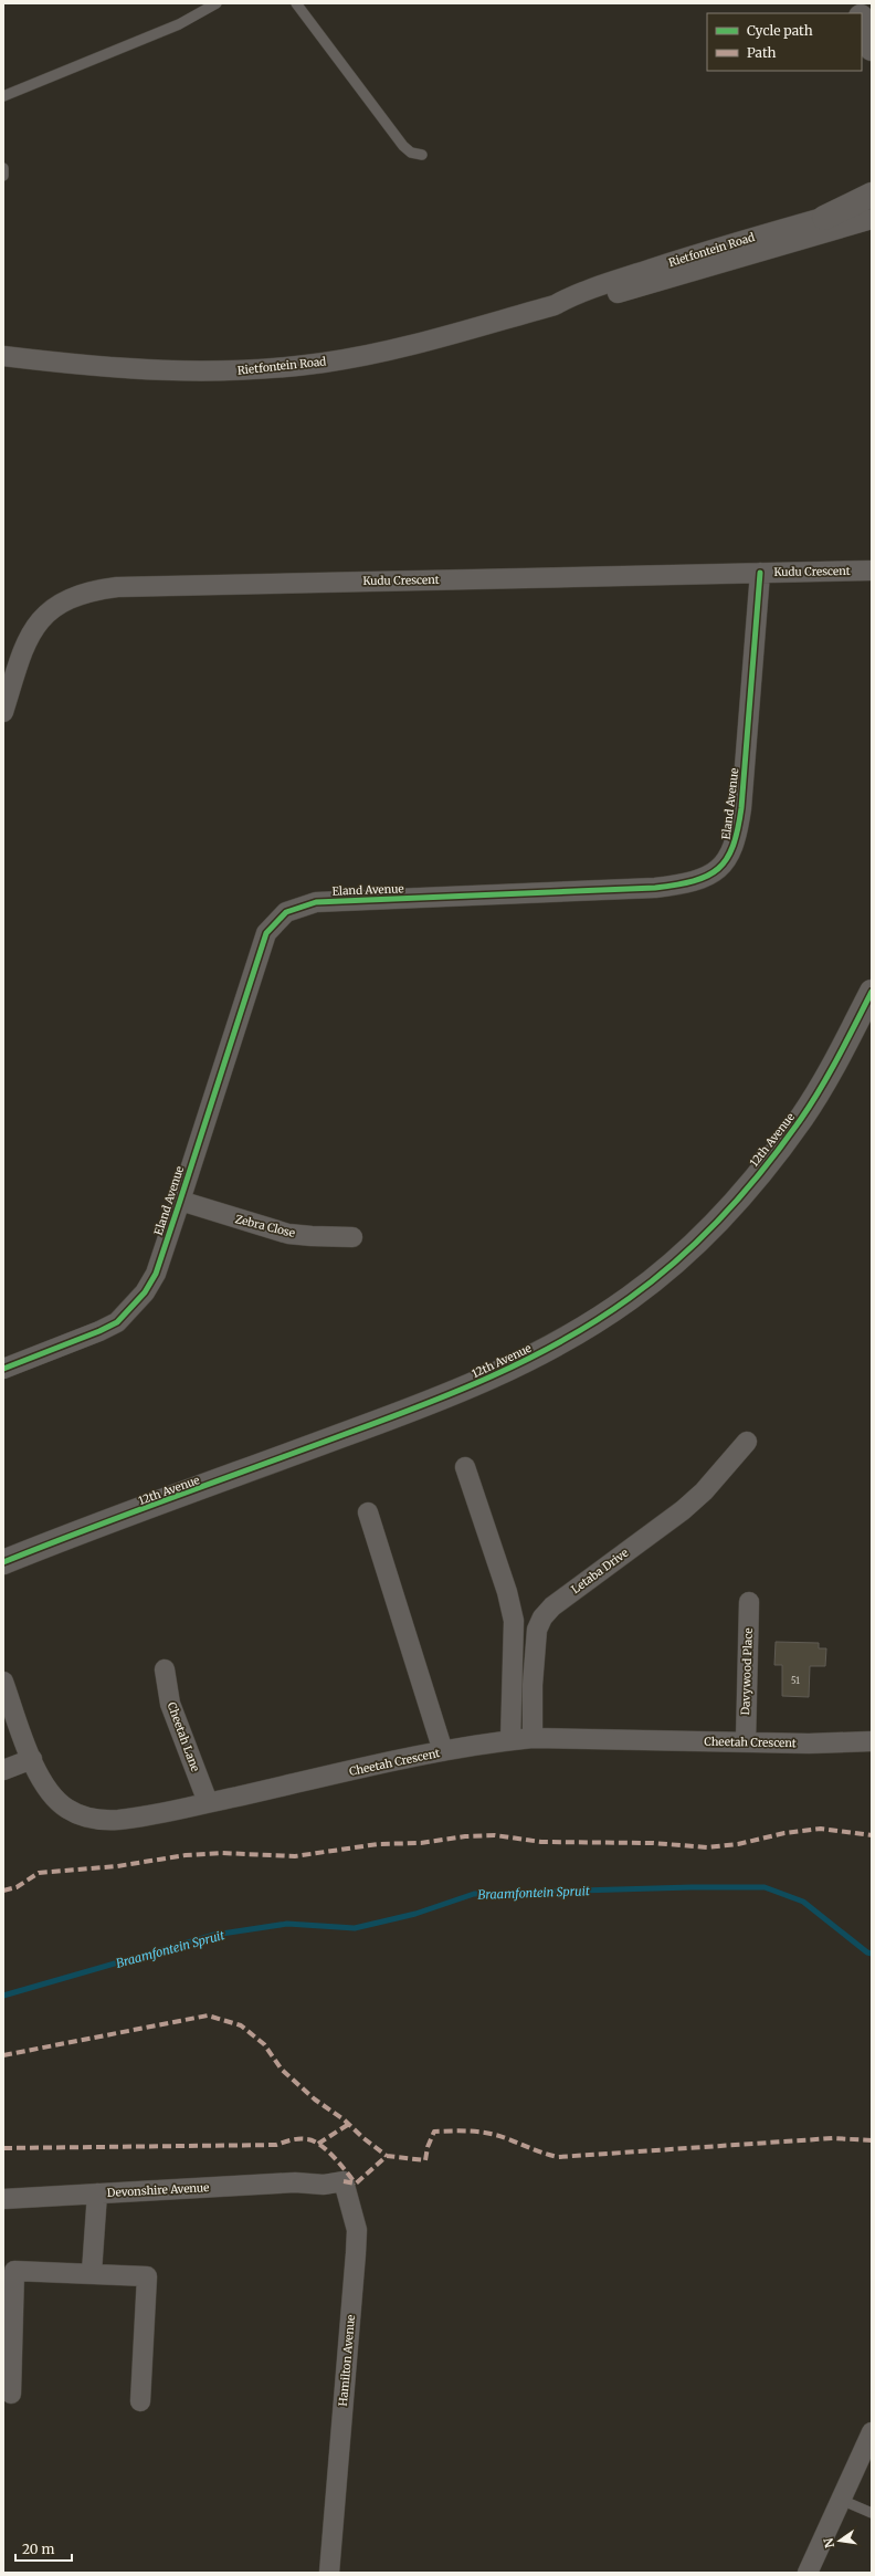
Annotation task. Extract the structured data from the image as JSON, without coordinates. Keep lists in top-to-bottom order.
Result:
{
  "streets": {
    "street": [
      "Rietfontein Road",
      "Kudu Crescent",
      "Eland Avenue",
      "12th Avenue",
      "Zebra Close",
      "Letaba Drive",
      "Davywood Place",
      "Cheetah Lane",
      "Cheetah Crescent",
      "Devonshire Avenue",
      "Hamilton Avenue"
    ]
  },
  "crossings": [
    ["Kudu Crescent", "Eland Avenue"],
    ["Eland Avenue", "Zebra Close"],
    ["Letaba Drive", "Cheetah Crescent"],
    ["Davywood Place", "Cheetah Crescent"],
    ["Cheetah Lane", "Cheetah Crescent"],
    ["Devonshire Avenue", "Hamilton Avenue"]
  ],
  "water": ["Braamfontein Spruit"],
  "house_numbers": ["51"],
  "legend": ["Cycle path", "Path"],
  "scale_bar": "20 m",
  "north": "left"
}
